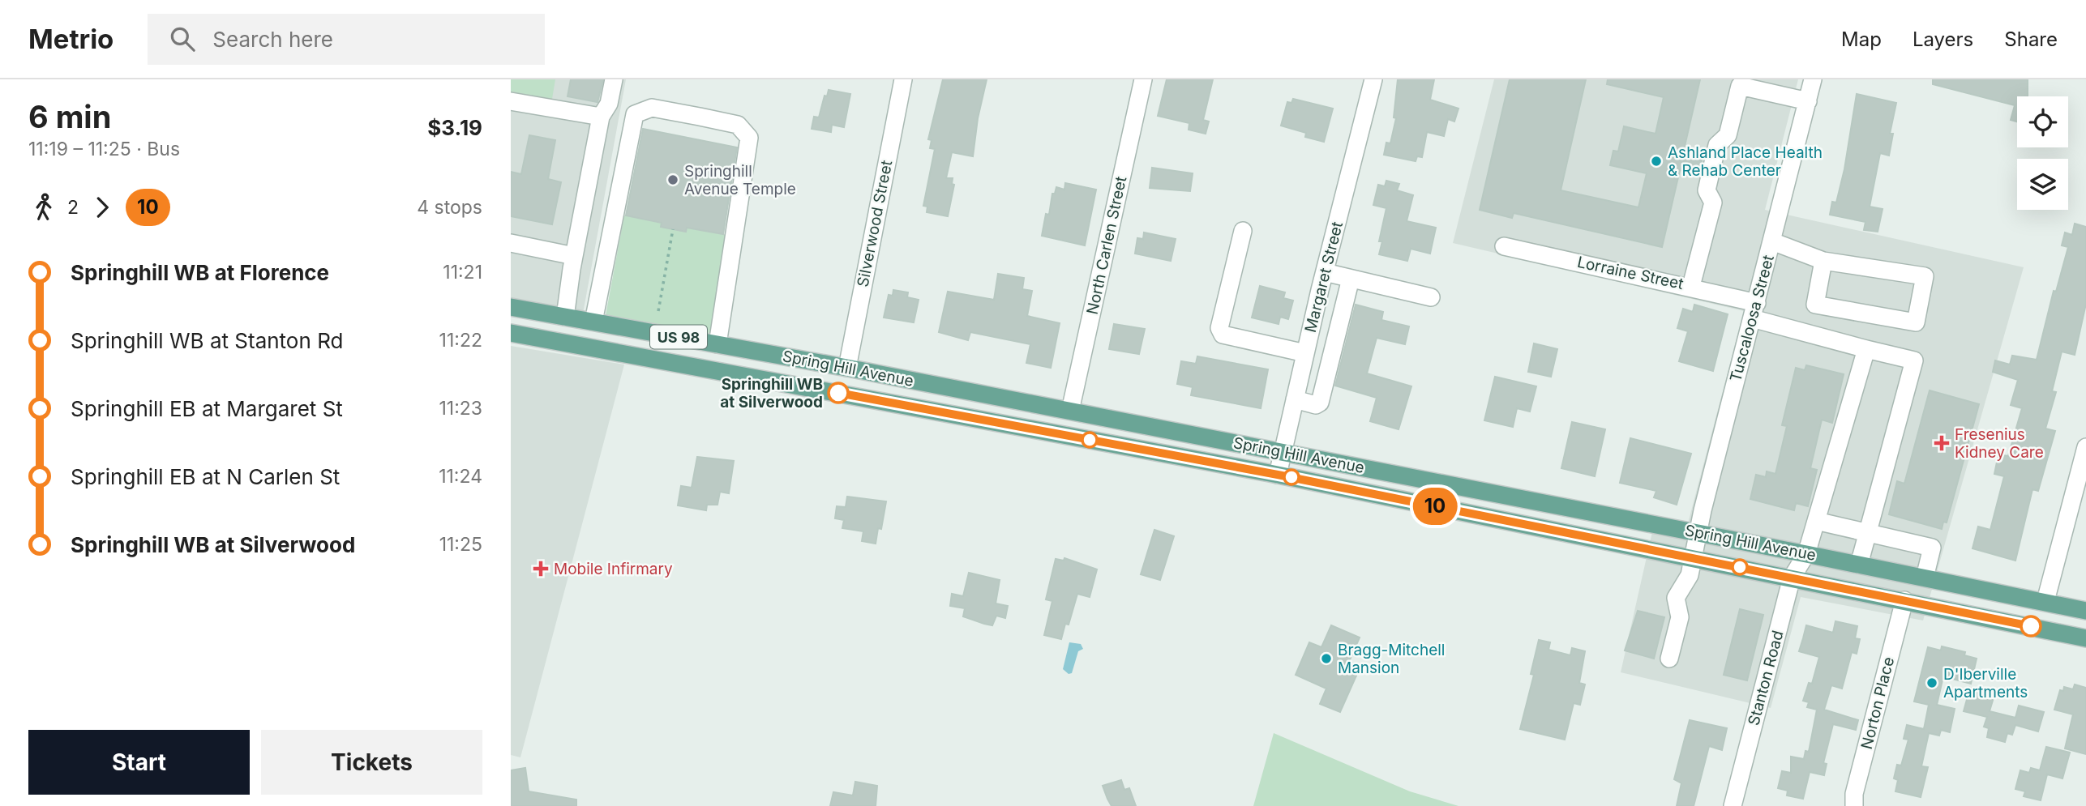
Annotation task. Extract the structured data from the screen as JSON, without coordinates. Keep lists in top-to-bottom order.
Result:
{
  "streets": {
    "main road": ["US 98", "Spring Hill Avenue"],
    "street": [
      "Silverwood Street",
      "North Carlen Street",
      "Lorraine Street",
      "Margaret Street",
      "Tuscaloosa Street",
      "Stanton Road",
      "Norton Place"
    ]
  },
  "crossings": [
    ["Silverwood Street", "Spring Hill Avenue"],
    ["North Carlen Street", "Spring Hill Avenue"],
    ["Lorraine Street", "Tuscaloosa Street"],
    ["Lorraine Street", "Stanton Road"],
    ["Margaret Street", "Spring Hill Avenue"],
    ["Tuscaloosa Street", "Spring Hill Avenue"],
    ["Spring Hill Avenue", "Stanton Road"],
    ["Spring Hill Avenue", "Norton Place"]
  ],
  "places": {
    "other": [
      "Ashland Place Health & Rehab Center",
      "Springhill Avenue Temple",
      "Springhill WB at Silverwood",
      "Bragg-Mitchell Mansion",
      "D'Iberville Apartments"
    ],
    "health": ["Fresenius Kidney Care", "Mobile Infirmary"]
  },
  "lines": ["bus line 10"],
  "page": {
    "header": "Metrio",
    "search": "Search here",
    "nav": ["Map", "Layers", "Share"],
    "heading": ["6 min", "11:19 – 11:25 · Bus", "$3.19"],
    "on_map": "10",
    "legs": ["2", "10", "4 stops"],
    "list": [
      {
        "name": "Springhill WB at Florence",
        "value": "11:21"
      },
      {
        "name": "Springhill WB at Stanton Rd",
        "value": "11:22"
      },
      {
        "name": "Springhill EB at Margaret St",
        "value": "11:23"
      },
      {
        "name": "Springhill EB at N Carlen St",
        "value": "11:24"
      },
      {
        "name": "Springhill WB at Silverwood",
        "value": "11:25"
      }
    ],
    "buttons": ["Start", "Tickets"]
  }
}
